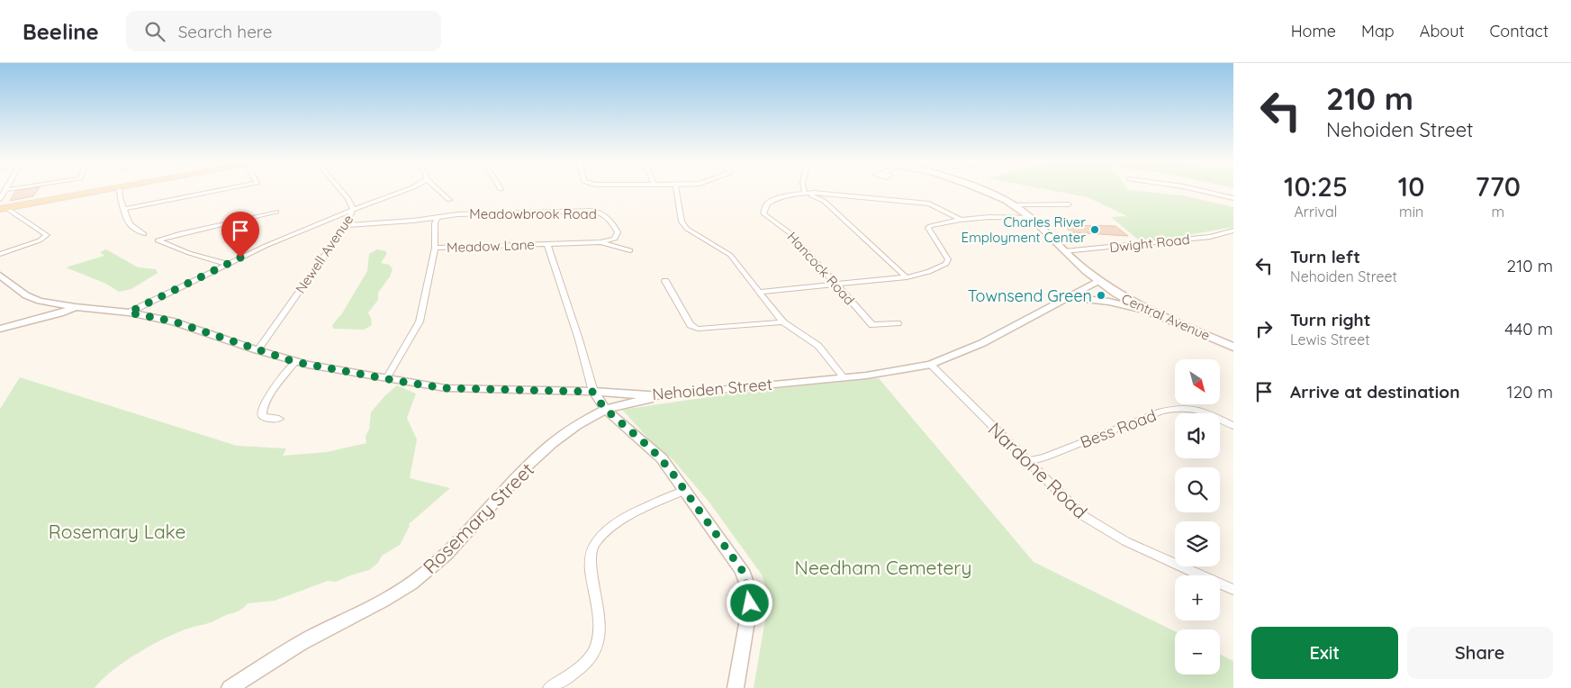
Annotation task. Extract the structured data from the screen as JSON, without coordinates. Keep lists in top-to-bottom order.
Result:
{
  "streets": {
    "main road": ["Central Avenue"],
    "street": [
      "Meadowbrook Road",
      "Dwight Road",
      "Meadow Lane",
      "Newell Avenue",
      "Hancock Road",
      "Nehoiden Street",
      "Bess Road",
      "Nardone Road",
      "Rosemary Street"
    ]
  },
  "crossings": [
    ["Meadowbrook Road", "Meadow Lane"],
    ["Meadowbrook Road", "Newell Avenue"],
    ["Meadowbrook Road", "Nehoiden Street"],
    ["Dwight Road", "Central Avenue"],
    ["Newell Avenue", "Nehoiden Street"],
    ["Central Avenue", "Nehoiden Street"],
    ["Nehoiden Street", "Nardone Road"],
    ["Nehoiden Street", "Rosemary Street"],
    ["Bess Road", "Nardone Road"]
  ],
  "parks": ["Rosemary Lake", "Needham Cemetery"],
  "places": ["Charles River Employment Center", "Townsend Green"],
  "north": "bottom right",
  "page": {
    "header": "Beeline",
    "search": "Search here",
    "nav": [
      "Home",
      "Map",
      "About",
      "Contact"
    ],
    "turn": ["210 m", "Nehoiden Street"],
    "eta": [
      "10:25",
      "Arrival",
      "10",
      "min",
      "770",
      "m"
    ],
    "list": [
      {
        "name": "Turn left",
        "note": "Nehoiden Street",
        "value": "210 m"
      },
      {
        "name": "Turn right",
        "note": "Lewis Street",
        "value": "440 m"
      },
      {
        "name": "Arrive at destination",
        "value": "120 m"
      }
    ],
    "map_buttons": ["+", "−"],
    "buttons": ["Exit", "Share"]
  }
}
